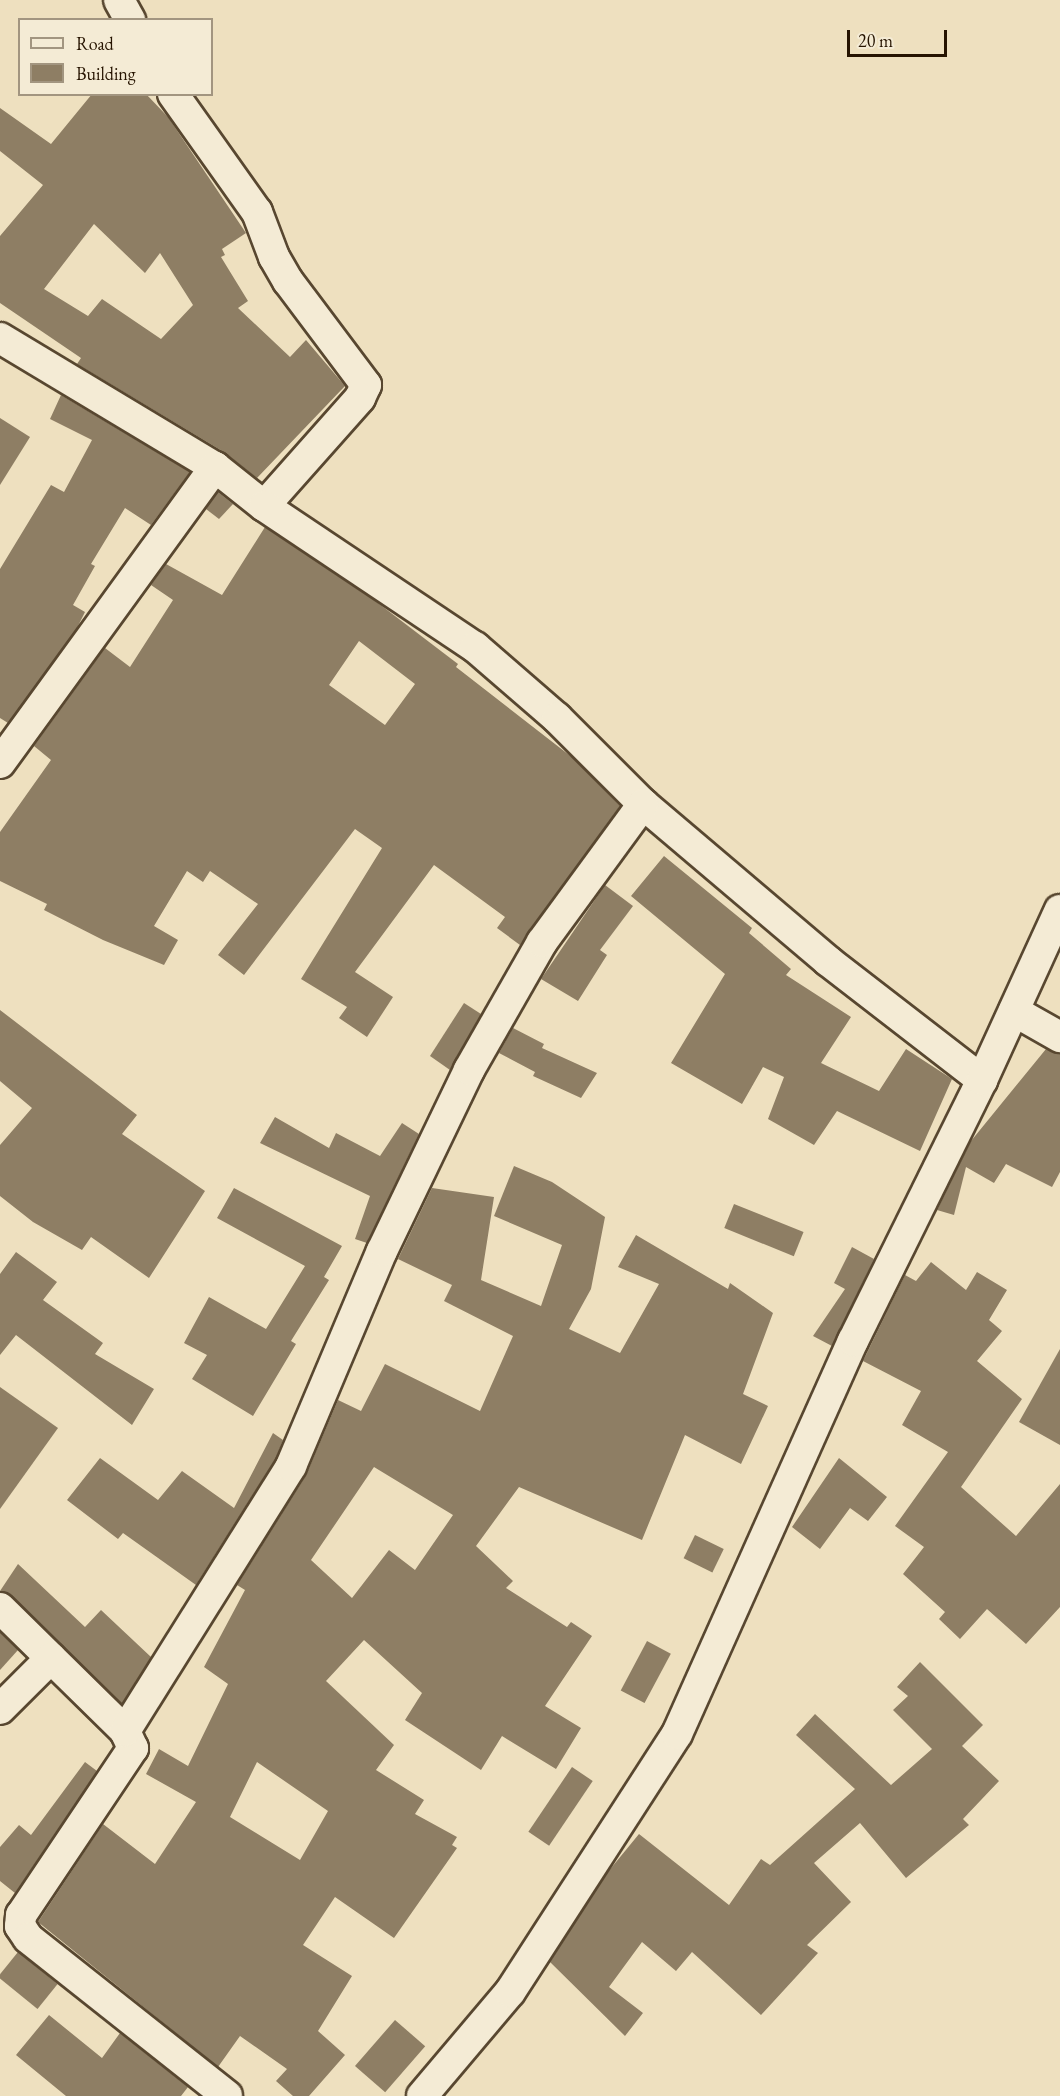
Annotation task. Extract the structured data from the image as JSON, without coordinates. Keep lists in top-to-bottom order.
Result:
{
  "legend": ["Road", "Building"],
  "scale_bar": "20 m"
}
